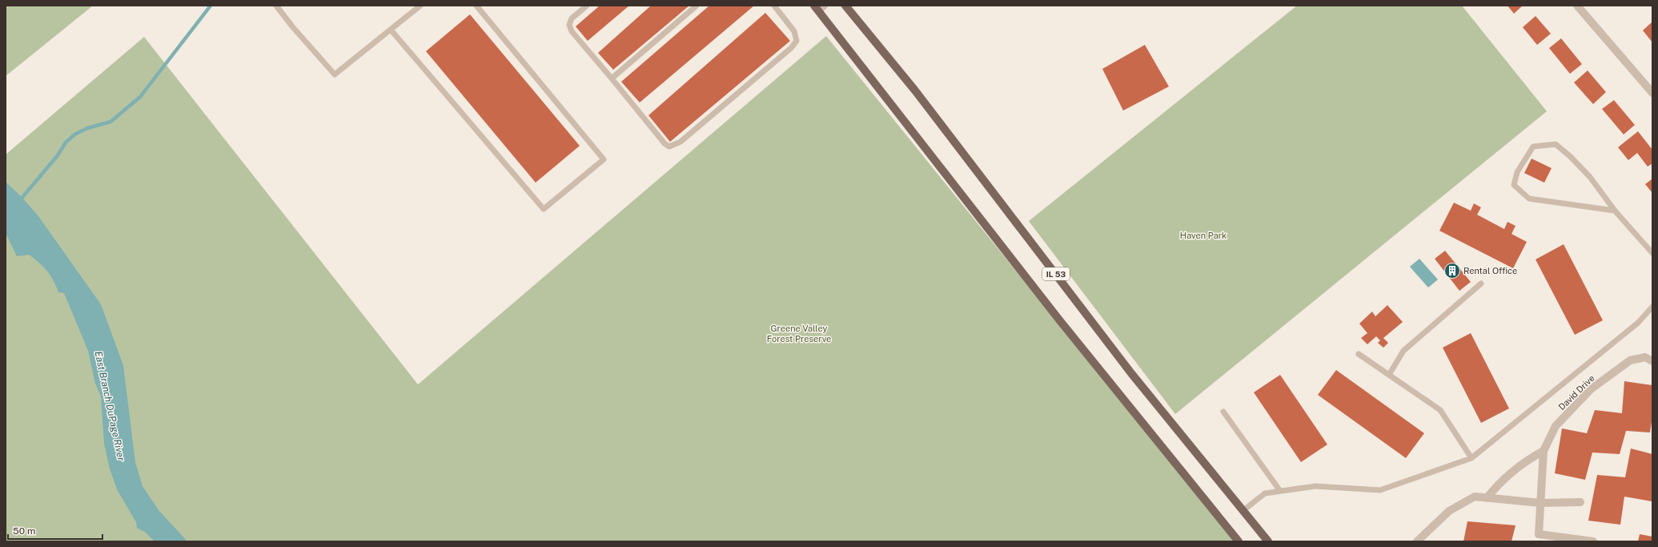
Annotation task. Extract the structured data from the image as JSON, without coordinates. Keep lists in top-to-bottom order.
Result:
{
  "streets": {
    "main road": ["IL 53"],
    "street": ["David Drive"]
  },
  "water": ["East Branch DuPage River"],
  "parks": ["Haven Park", "Greene Valley Forest Preserve"],
  "places": {
    "building": ["Rental Office"]
  },
  "scale_bar": "50 m"
}
